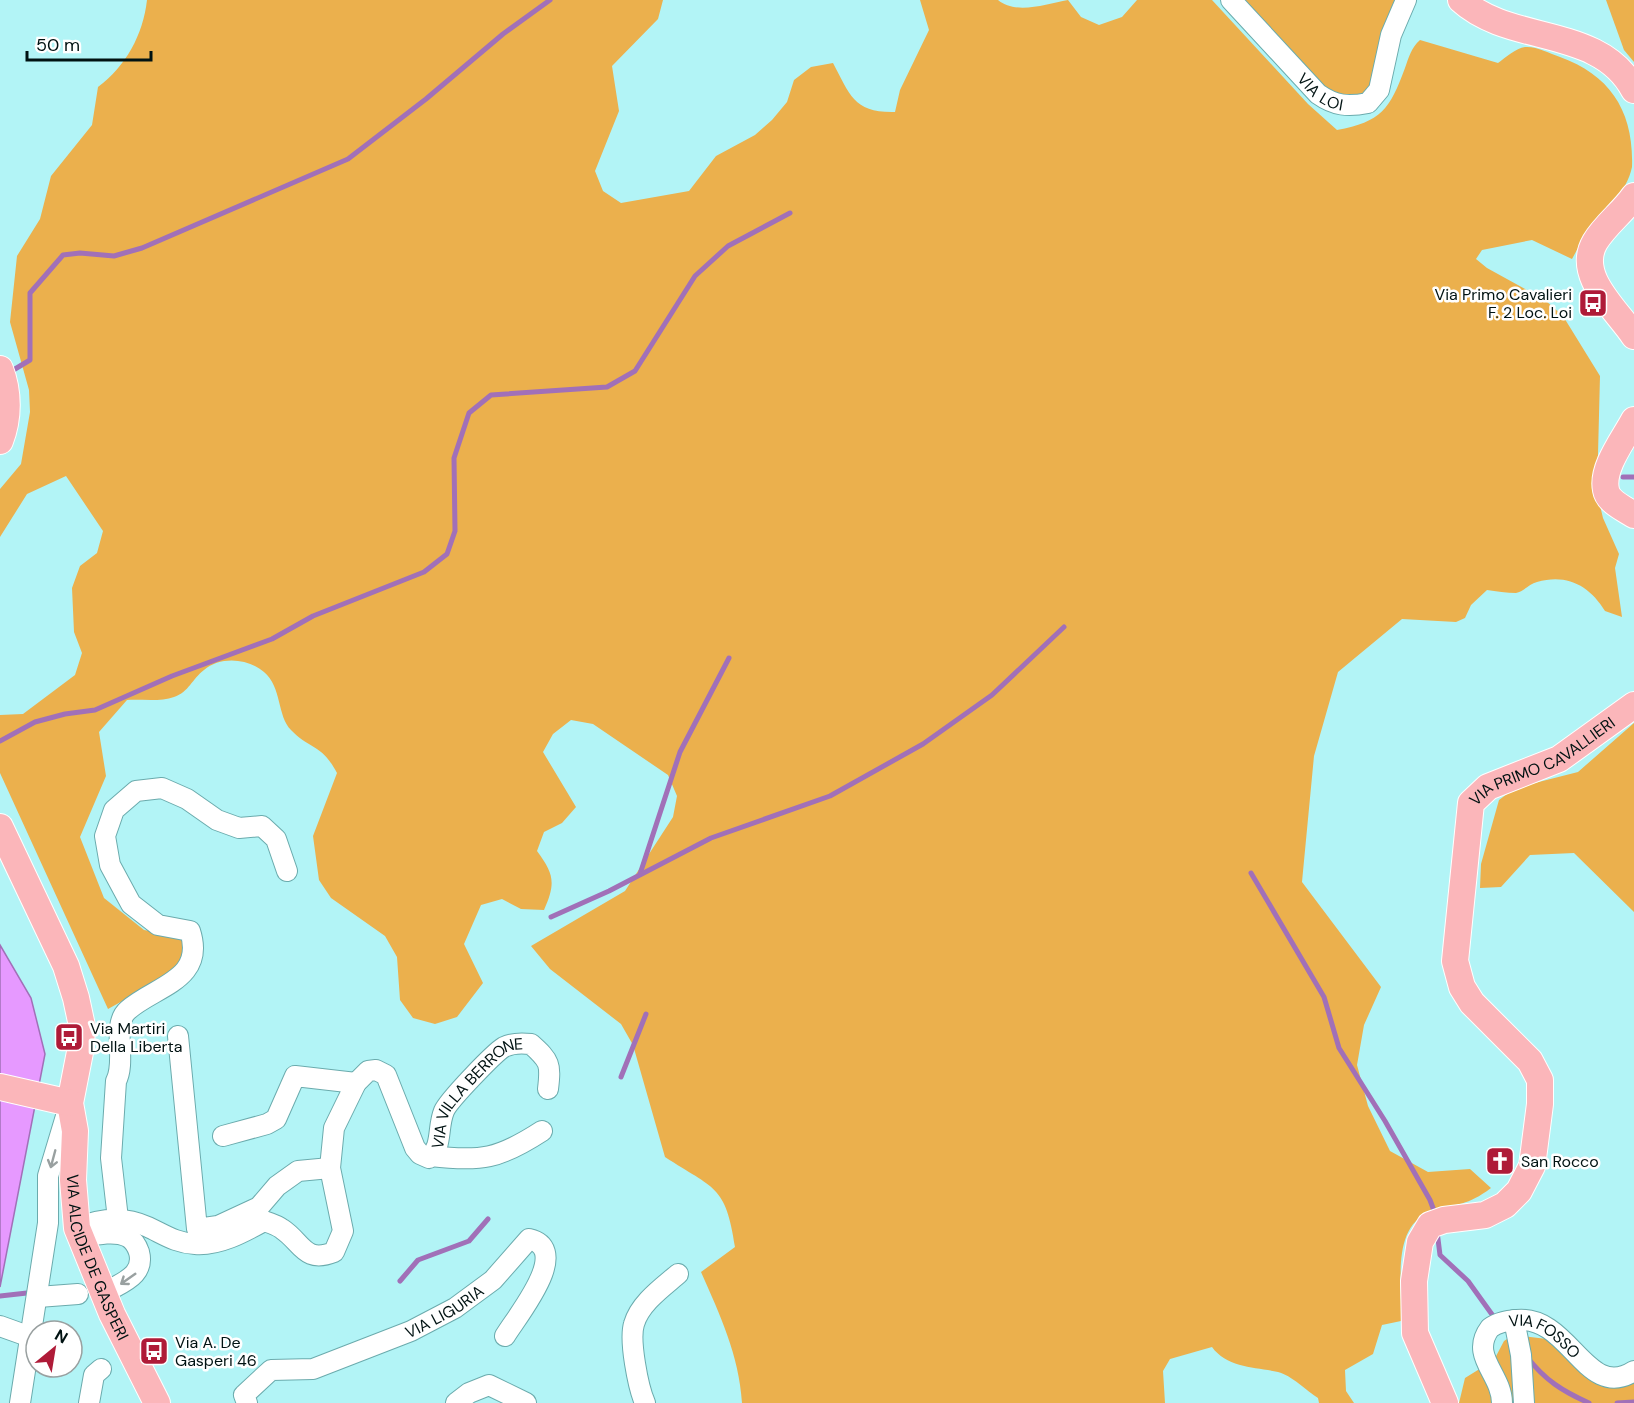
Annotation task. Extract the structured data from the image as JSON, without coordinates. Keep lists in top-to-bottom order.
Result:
{
  "streets": {
    "main road": ["VIA PRIMO CAVALLIERI", "VIA ALCIDE DE GASPERI"],
    "street": [
      "VIA LOI",
      "VIA VILLA BERRONE",
      "VIA LIGURIA",
      "VIA FOSSO"
    ]
  },
  "places": {
    "bus stop": ["Via Primo Cavalieri F. 2 Loc. Loi", "Via Martiri Della Liberta", "Via A. De Gasperi 46"],
    "church": ["San Rocco"]
  },
  "scale_bar": "50 m",
  "north": "top right"
}
